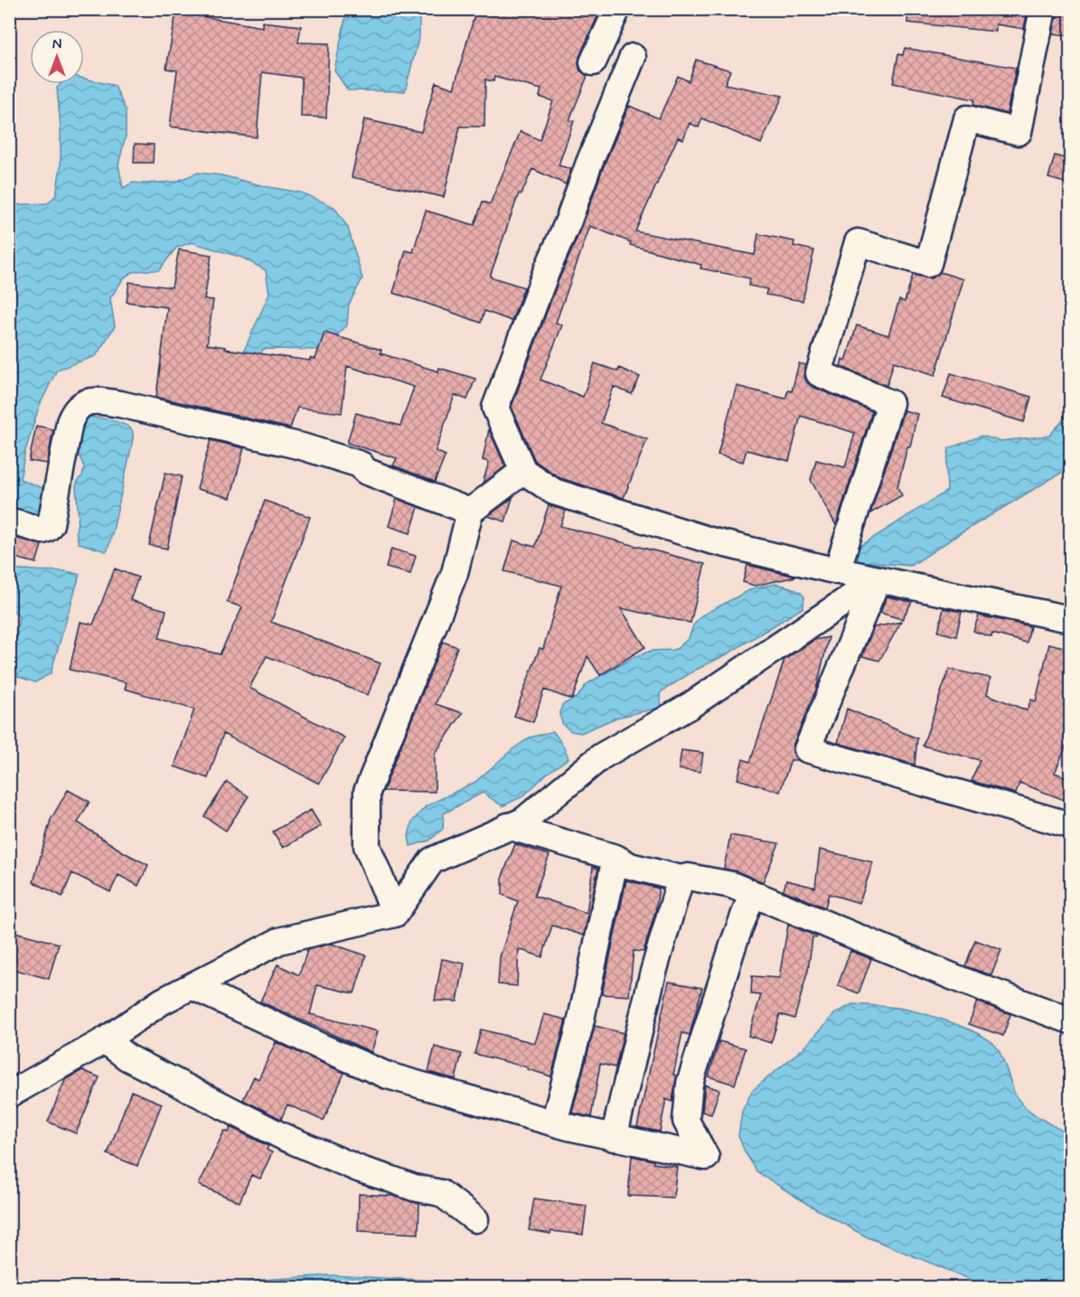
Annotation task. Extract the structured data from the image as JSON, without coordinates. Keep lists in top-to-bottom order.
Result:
{
  "north": "top"
}
